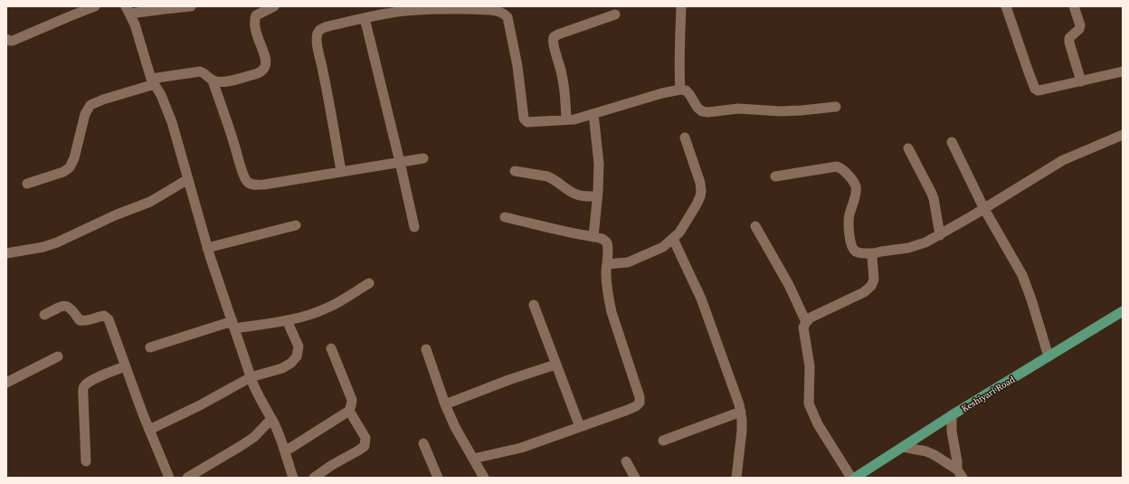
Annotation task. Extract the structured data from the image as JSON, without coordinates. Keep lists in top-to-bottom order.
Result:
{
  "streets": {
    "main road": ["Keshiyari Road"]
  }
}
